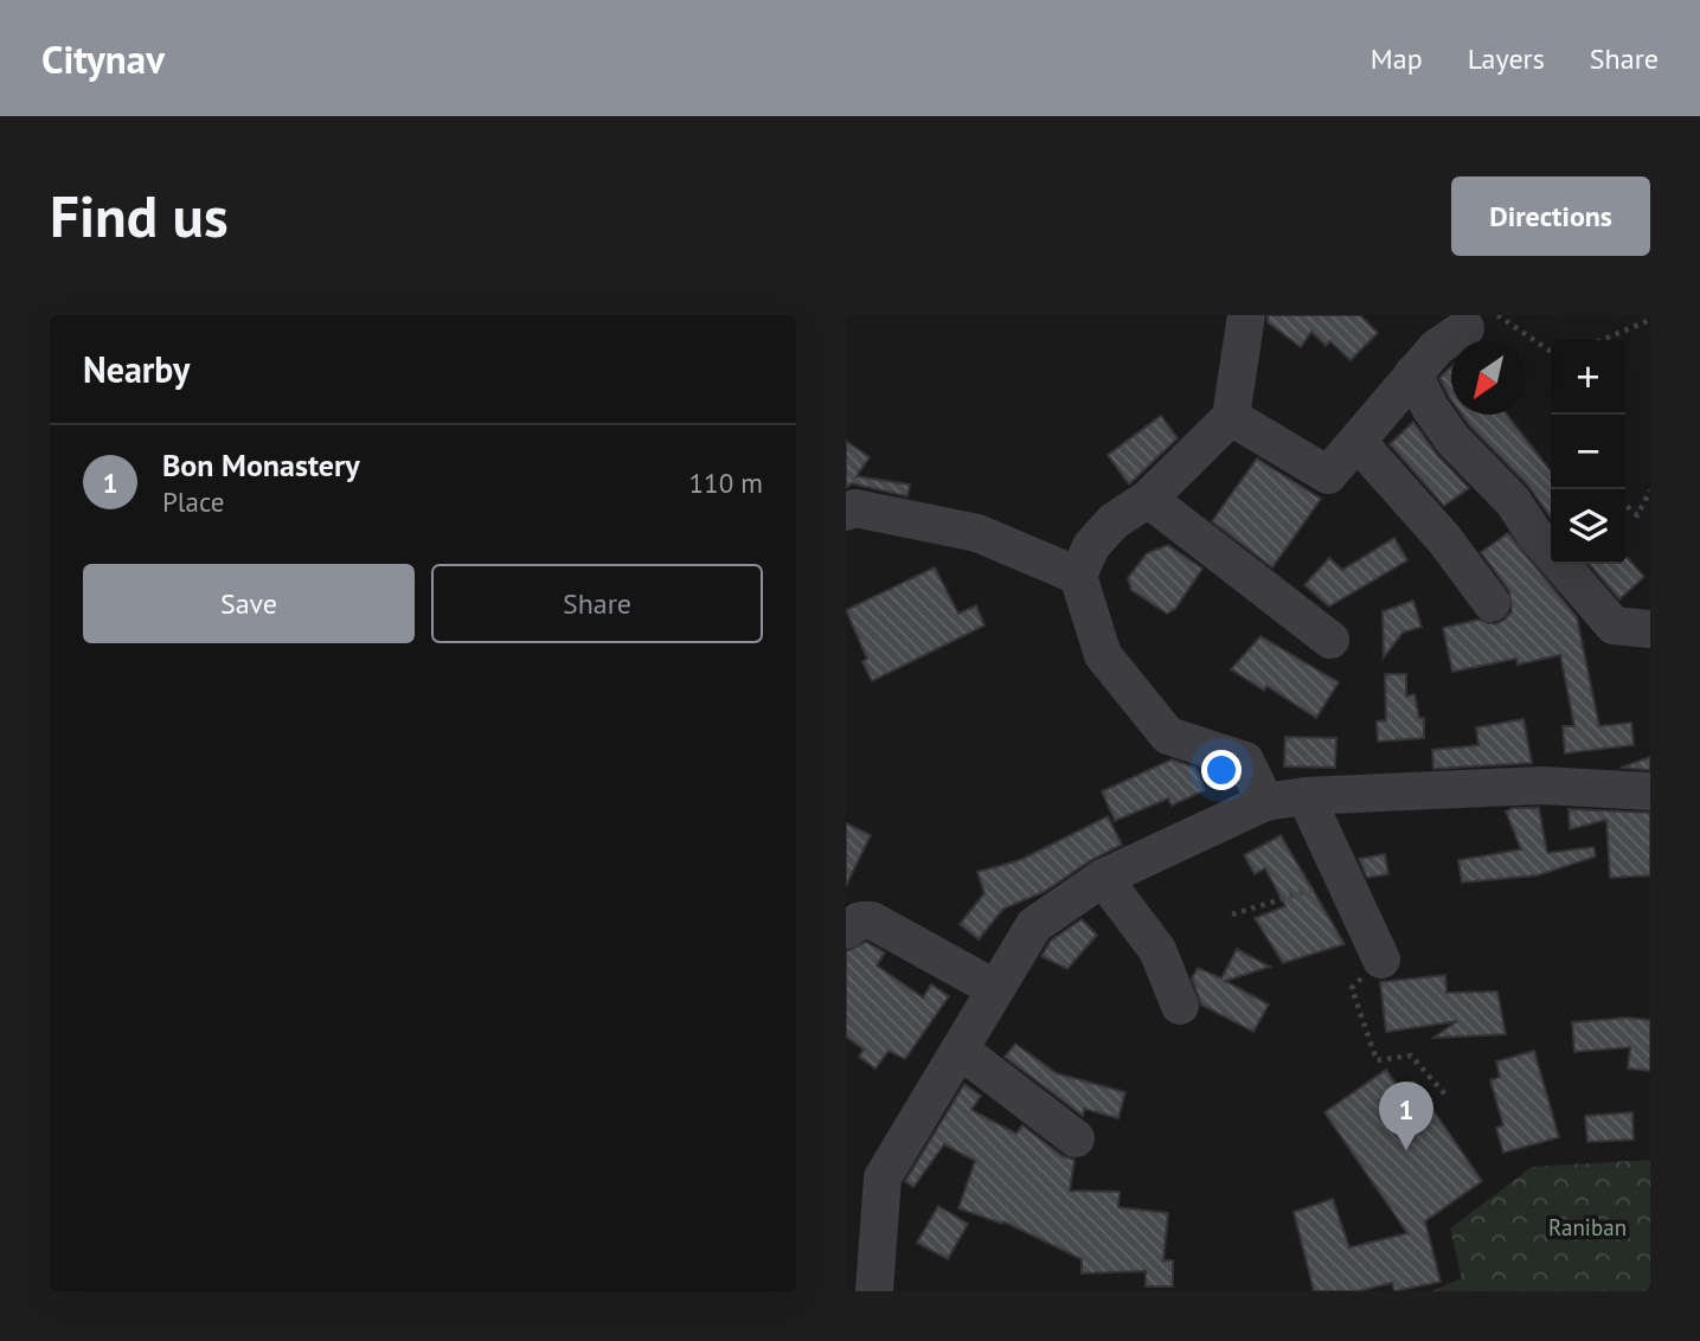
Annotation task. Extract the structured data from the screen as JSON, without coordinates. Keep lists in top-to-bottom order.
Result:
{
  "parks": ["Raniban"],
  "north": "bottom left",
  "page": {
    "header": "Citynav",
    "nav": ["Map", "Layers", "Share"],
    "buttons": [
      "Directions",
      ["Save", "Share"]
    ],
    "title": "Find us",
    "heading": "Nearby",
    "map_buttons": ["+", "−"],
    "list": [
      {
        "mark": "1",
        "name": "Bon Monastery",
        "note": "Place",
        "value": "110 m"
      }
    ],
    "pins": "1"
  }
}
